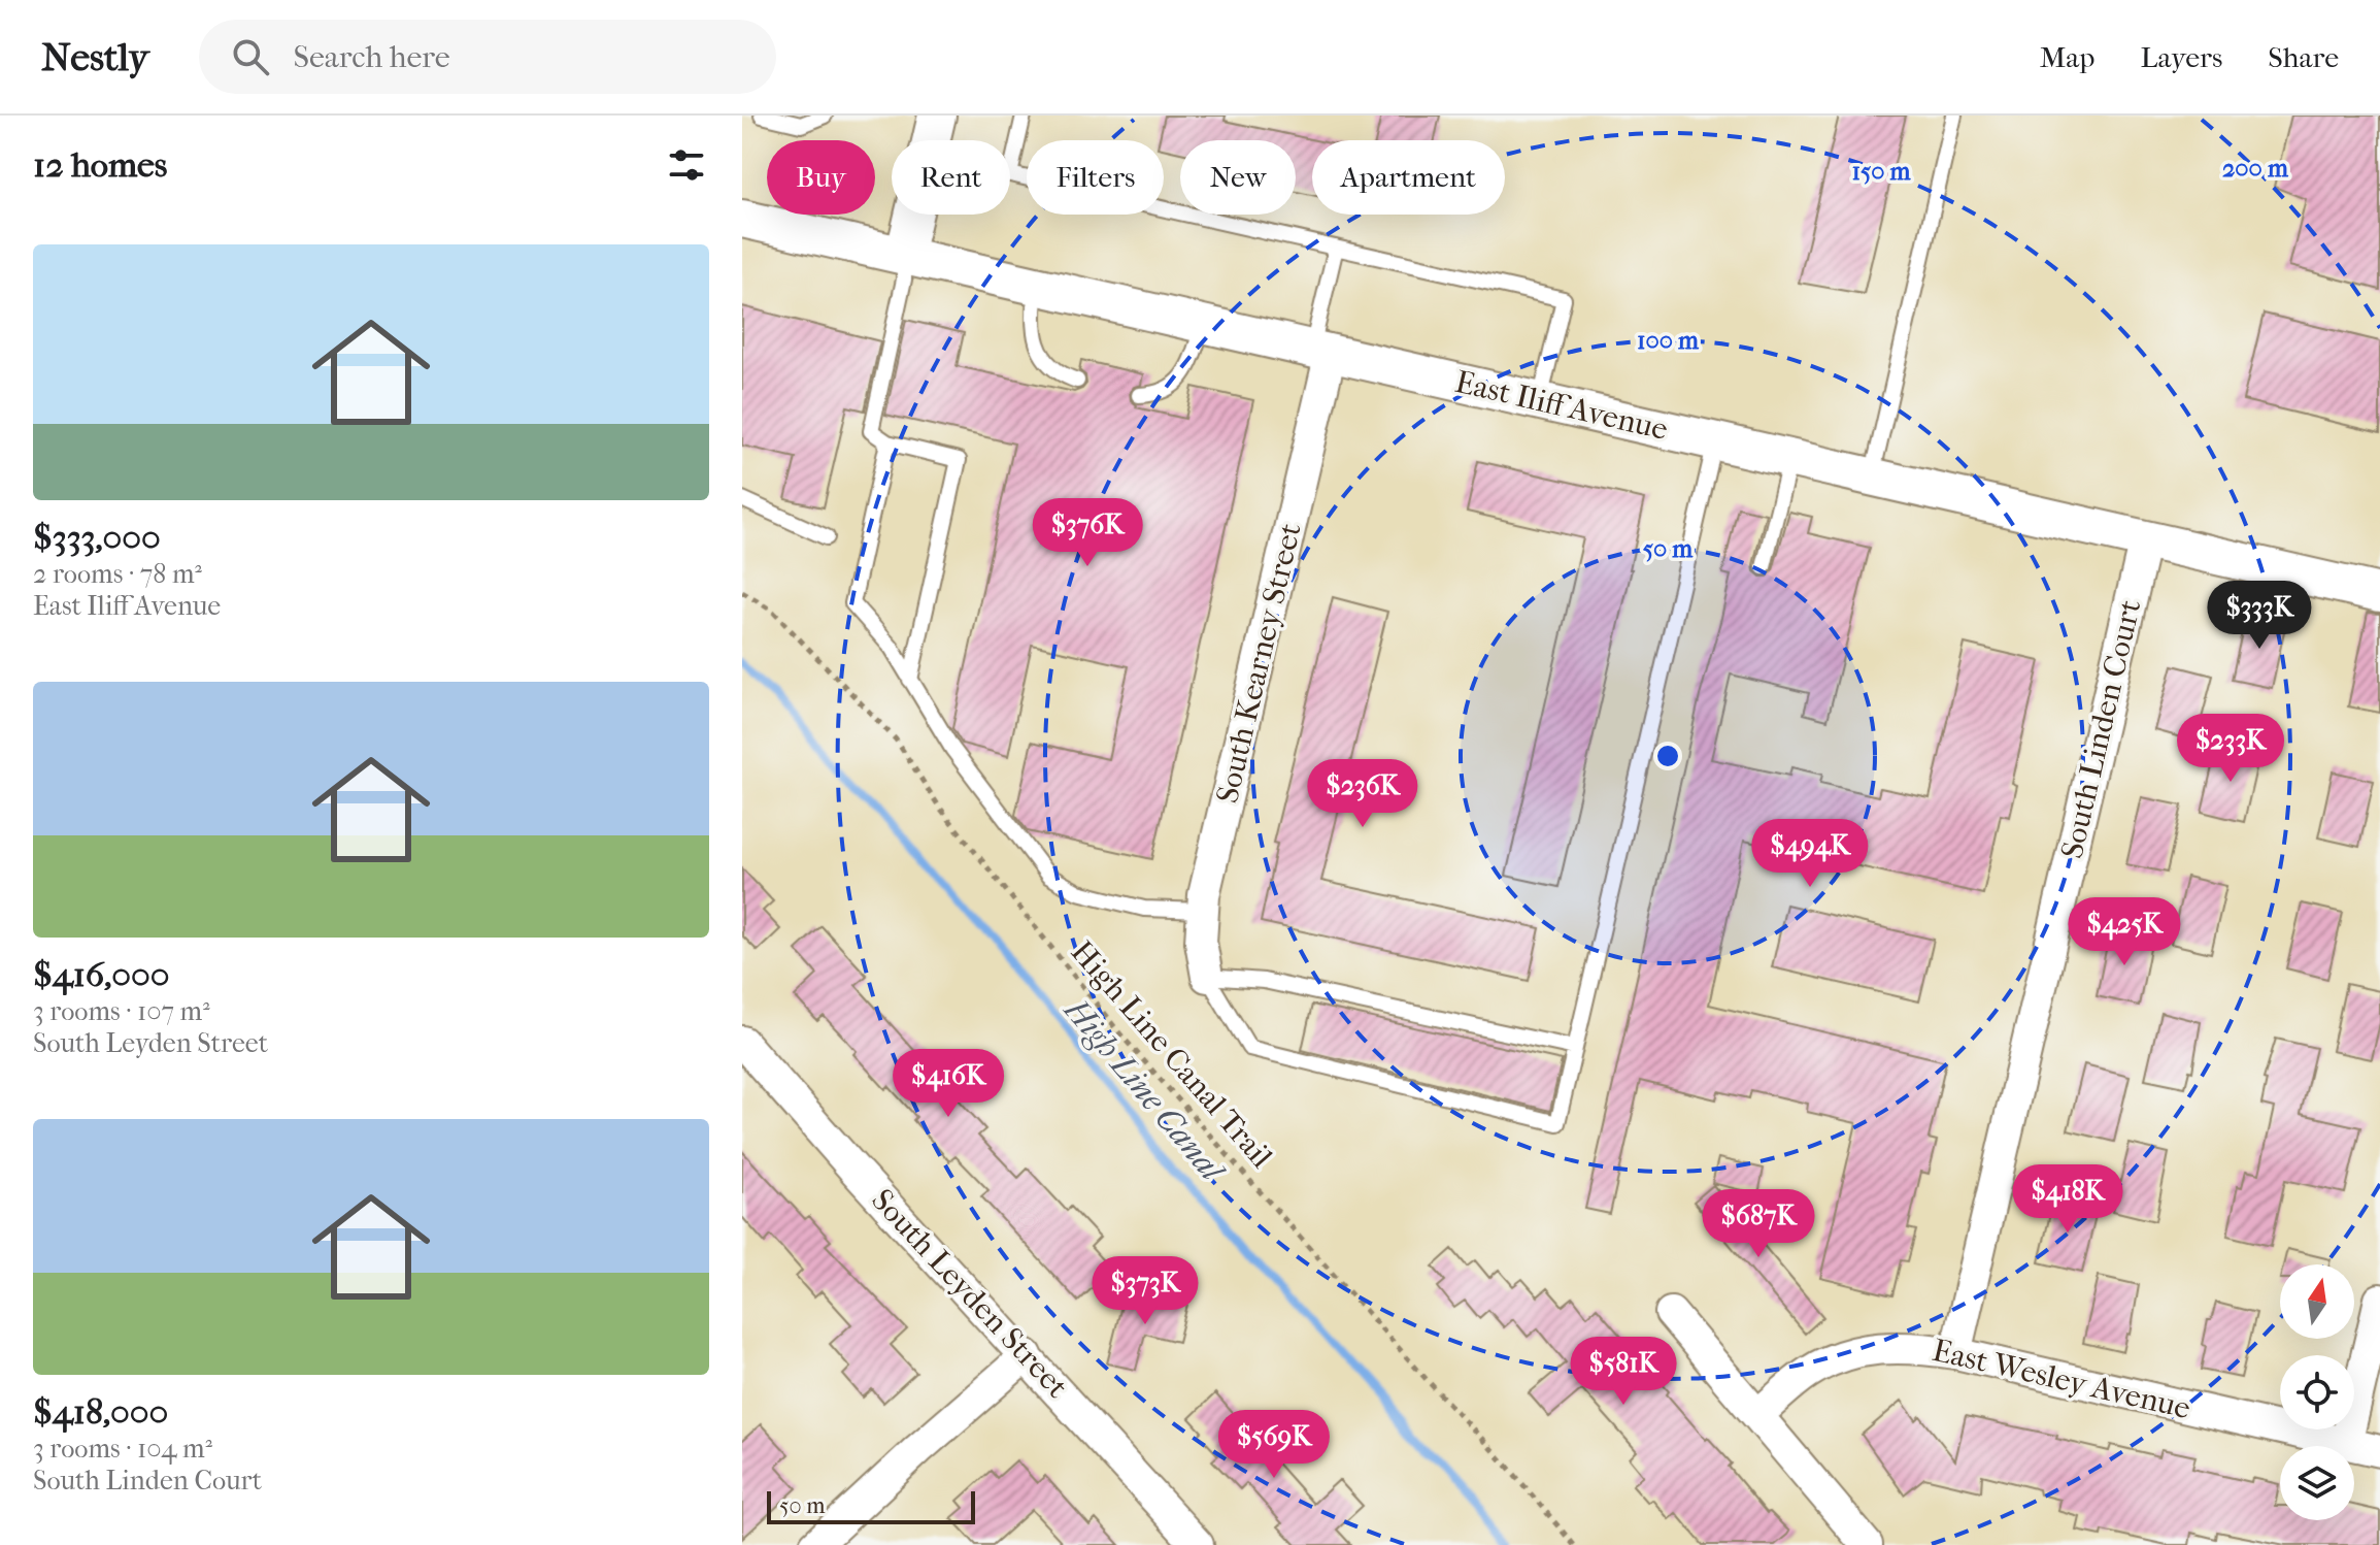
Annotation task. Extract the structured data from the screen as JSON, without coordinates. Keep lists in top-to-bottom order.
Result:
{
  "streets": {
    "street": [
      "East Iliff Avenue",
      "South Kearney Street",
      "South Linden Court",
      "South Leyden Street",
      "East Wesley Avenue"
    ],
    "path": ["High Line Canal Trail"]
  },
  "crossings": [
    ["East Iliff Avenue", "South Kearney Street"],
    ["East Iliff Avenue", "South Linden Court"],
    ["South Linden Court", "East Wesley Avenue"]
  ],
  "water": ["High Line Canal"],
  "scale_bar": "50 m",
  "north": "top",
  "page": {
    "header": "Nestly",
    "search": "Search here",
    "nav": ["Map", "Layers", "Share"],
    "heading": "12 homes",
    "chip": [
      "Buy",
      "Rent",
      "Filters",
      "New",
      "Apartment"
    ],
    "list": [
      {
        "name": "$333,000",
        "note": "2 rooms · 78 m² · East Iliff Avenue"
      },
      {
        "name": "$416,000",
        "note": "3 rooms · 107 m² · South Leyden Street"
      },
      {
        "name": "$418,000",
        "note": "3 rooms · 104 m² · South Linden Court"
      }
    ],
    "price": [
      "$376K",
      "$333K",
      "$233K",
      "$236K",
      "$494K",
      "$425K",
      "$416K",
      "$418K",
      "$687K",
      "$373K",
      "$581K",
      "$569K"
    ],
    "scale": "50 m"
  },
  "rings": [
    "200 m",
    "150 m",
    "100 m",
    "50 m"
  ]
}
